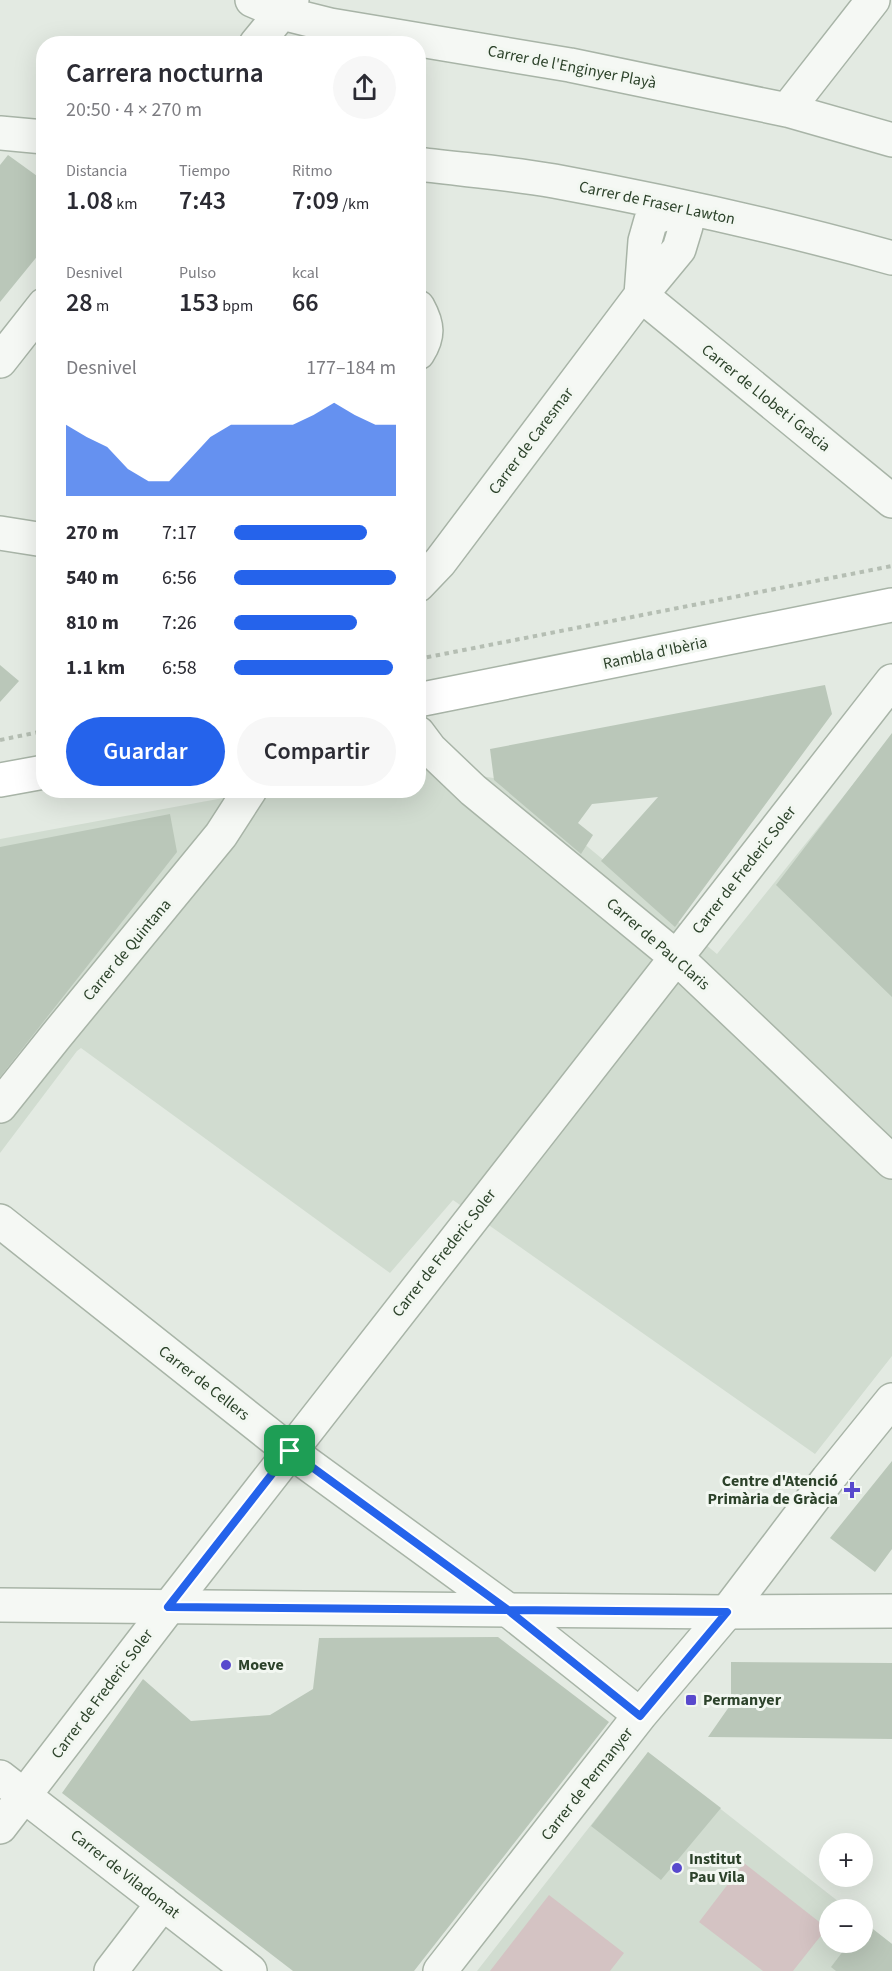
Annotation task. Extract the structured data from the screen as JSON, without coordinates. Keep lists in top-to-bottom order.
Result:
{
  "streets": {
    "main road": ["Rambla d'Ibèria"],
    "street": [
      "Carrer de l'Enginyer Playà",
      "Carrer de Fraser Lawton",
      "Carrer de Llobet i Gràcia",
      "Carrer de Caresmar",
      "Carrer de Frederic Soler",
      "Carrer de Pau Claris",
      "Carrer de Quintana",
      "Carrer de Cellers",
      "Carrer de Permanyer",
      "Carrer de Viladomat"
    ]
  },
  "crossings": [
    ["Carrer de Fraser Lawton", "Carrer de Caresmar"],
    ["Carrer de Llobet i Gràcia", "Carrer de Caresmar"],
    ["Carrer de Frederic Soler", "Carrer de Pau Claris"],
    ["Carrer de Frederic Soler", "Carrer de Cellers"],
    ["Carrer de Frederic Soler", "Carrer de Viladomat"],
    ["Carrer de Cellers", "Carrer de Permanyer"]
  ],
  "places": {
    "health": ["Centre d'Atenció Primària de Gràcia"],
    "other": ["Moeve", "Institut Pau Vila"],
    "transit": ["Permanyer"]
  },
  "page": {
    "heading": ["Carrera nocturna", "20:50 · 4 × 270 m"],
    "stats": [
      ["Distancia", "1.08 km"],
      ["Tiempo", "7:43"],
      ["Ritmo", "7:09 /km"],
      ["Desnivel", "28 m"],
      ["Pulso", "153 bpm"],
      ["kcal", "66"]
    ],
    "chart": ["Desnivel", "177–184 m"],
    "list": [
      {
        "name": "270 m",
        "note": "7:17"
      },
      {
        "name": "540 m",
        "note": "6:56"
      },
      {
        "name": "810 m",
        "note": "7:26"
      },
      {
        "name": "1.1 km",
        "note": "6:58"
      }
    ],
    "buttons": ["Guardar", "Compartir"],
    "map_buttons": ["+", "−"]
  }
}
